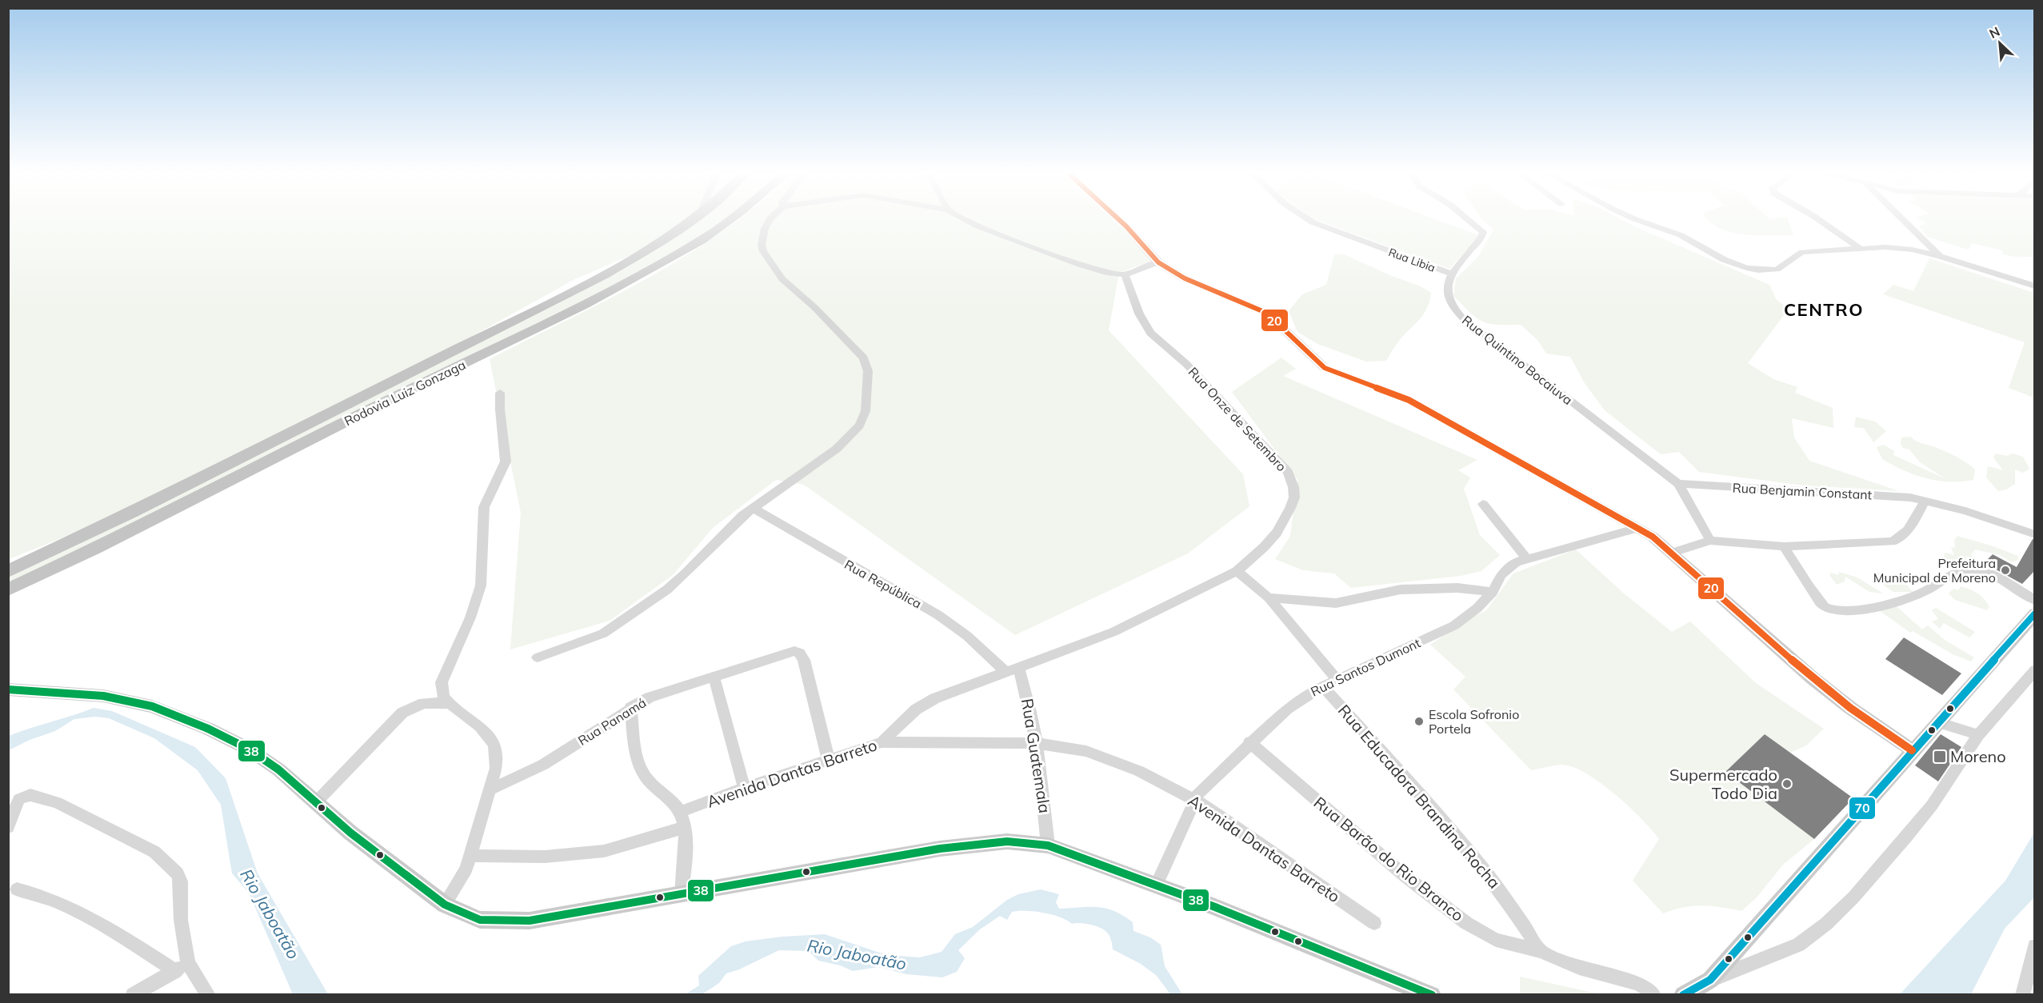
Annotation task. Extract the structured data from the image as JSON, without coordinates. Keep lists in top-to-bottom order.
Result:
{
  "streets": {
    "highway": ["Rodovia Luiz Gonzaga"],
    "street": [
      "Rua Libia",
      "Rua Quintino Bocaiuva",
      "Rua Onze de Setembro",
      "Rua Benjamin Constant",
      "Rua República",
      "Rua Santos Dumont",
      "Rua Panamá",
      "Rua Guatemala",
      "Avenida Dantas Barreto",
      "Rua Educadora Brandina Rocha",
      "Rua Barão do Rio Branco"
    ]
  },
  "crossings": [
    ["Rua Libia", "Rua Quintino Bocaiuva"],
    ["Rua Quintino Bocaiuva", "Rua Benjamin Constant"],
    ["Rua Onze de Setembro", "Rua República"],
    ["Rua Onze de Setembro", "Rua Guatemala"],
    ["Rua Onze de Setembro", "Avenida Dantas Barreto"],
    ["Rua República", "Rua Guatemala"],
    ["Rua Santos Dumont", "Avenida Dantas Barreto"],
    ["Rua Santos Dumont", "Rua Educadora Brandina Rocha"],
    ["Rua Santos Dumont", "Rua Barão do Rio Branco"],
    ["Rua Panamá", "Avenida Dantas Barreto"],
    ["Rua Guatemala", "Avenida Dantas Barreto"],
    ["Rua Educadora Brandina Rocha", "Rua Barão do Rio Branco"]
  ],
  "districts": ["CENTRO"],
  "water": ["Rio Jaboatão"],
  "places": {
    "other": ["Prefeitura Municipal de Moreno", "Escola Sofronio Portela", "Supermercado Todo Dia"],
    "transit": ["Moreno"]
  },
  "lines": ["transit line 20", "transit line 70", "transit line 38"],
  "north": "top left"
}
